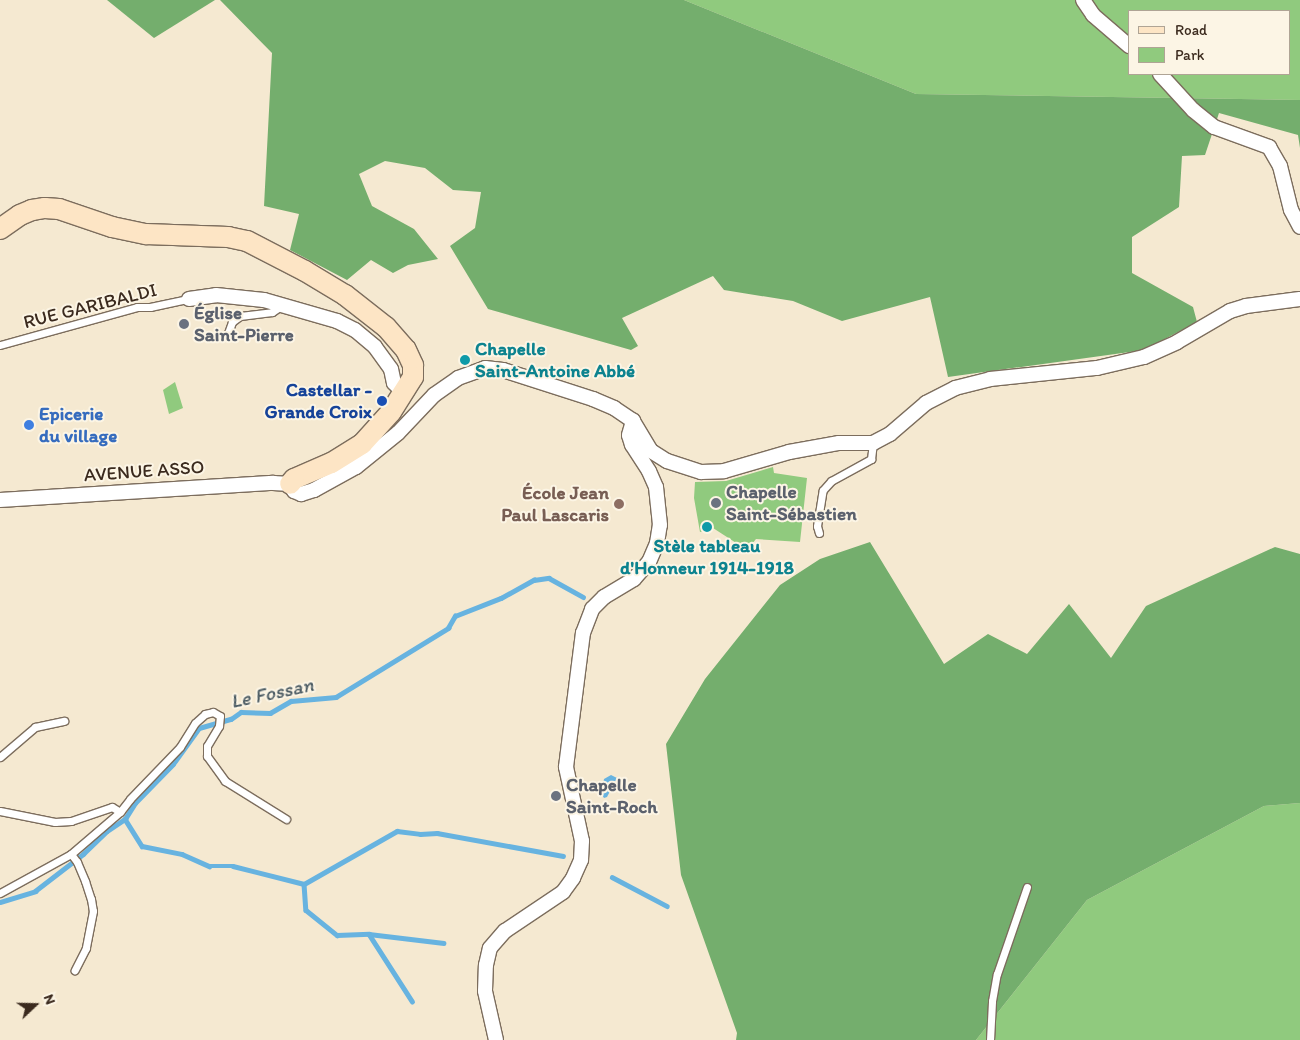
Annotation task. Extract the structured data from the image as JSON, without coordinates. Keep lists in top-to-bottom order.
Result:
{
  "streets": {
    "street": ["AVENUE ASSO"],
    "lane": ["RUE GARIBALDI"]
  },
  "water": ["Le Fossan"],
  "places": [
    "Église Saint-Pierre",
    "Chapelle Saint-Antoine Abbé",
    "Castellar - Grande Croix",
    "Epicerie du village",
    "Chapelle Saint-Sébastien",
    "École Jean Paul Lascaris",
    "Stèle tableau d'Honneur 1914-1918",
    "Chapelle Saint-Roch"
  ],
  "legend": ["Road", "Park"],
  "north": "right"
}
